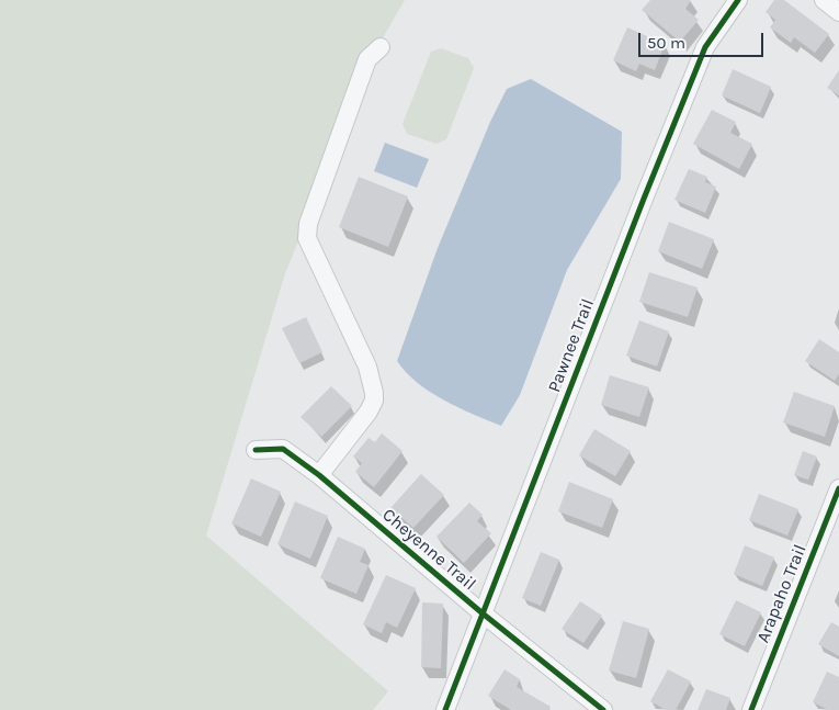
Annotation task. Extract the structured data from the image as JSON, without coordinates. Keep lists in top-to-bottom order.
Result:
{
  "streets": {
    "street": ["Pawnee Trail", "Cheyenne Trail", "Arapaho Trail"]
  },
  "crossings": [
    ["Pawnee Trail", "Cheyenne Trail"]
  ],
  "scale_bar": "50 m"
}
